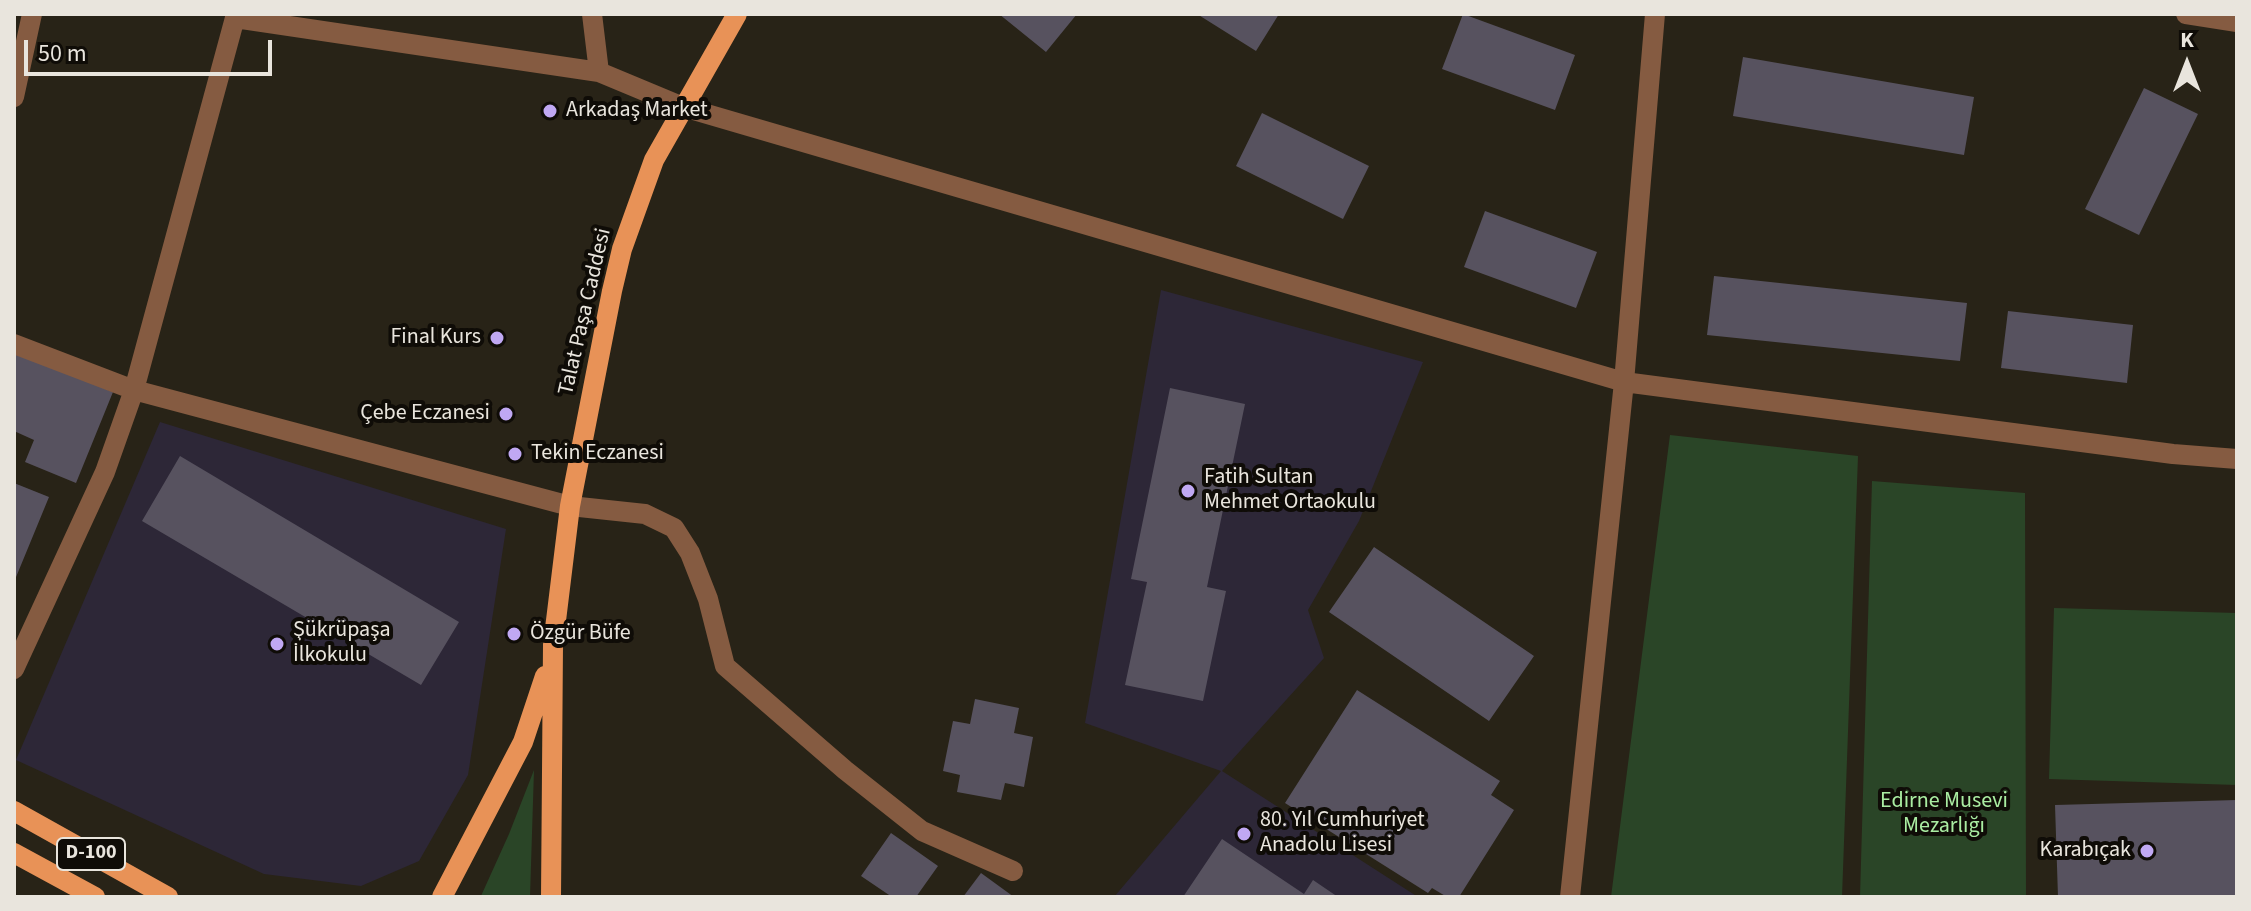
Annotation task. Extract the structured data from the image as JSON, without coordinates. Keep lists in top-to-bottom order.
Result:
{
  "streets": {
    "main road": ["Talat Paşa Caddesi", "D-100"]
  },
  "parks": ["Edirne Musevi Mezarlığı"],
  "places": [
    "Arkadaş Market",
    "Final Kurs",
    "Çebe Eczanesi",
    "Tekin Eczanesi",
    "Fatih Sultan Mehmet Ortaokulu",
    "Özgür Büfe",
    "Şükrüpaşa İlkokulu",
    "80. Yıl Cumhuriyet Anadolu Lisesi",
    "Karabıçak"
  ],
  "scale_bar": "50 m",
  "north": "top"
}
